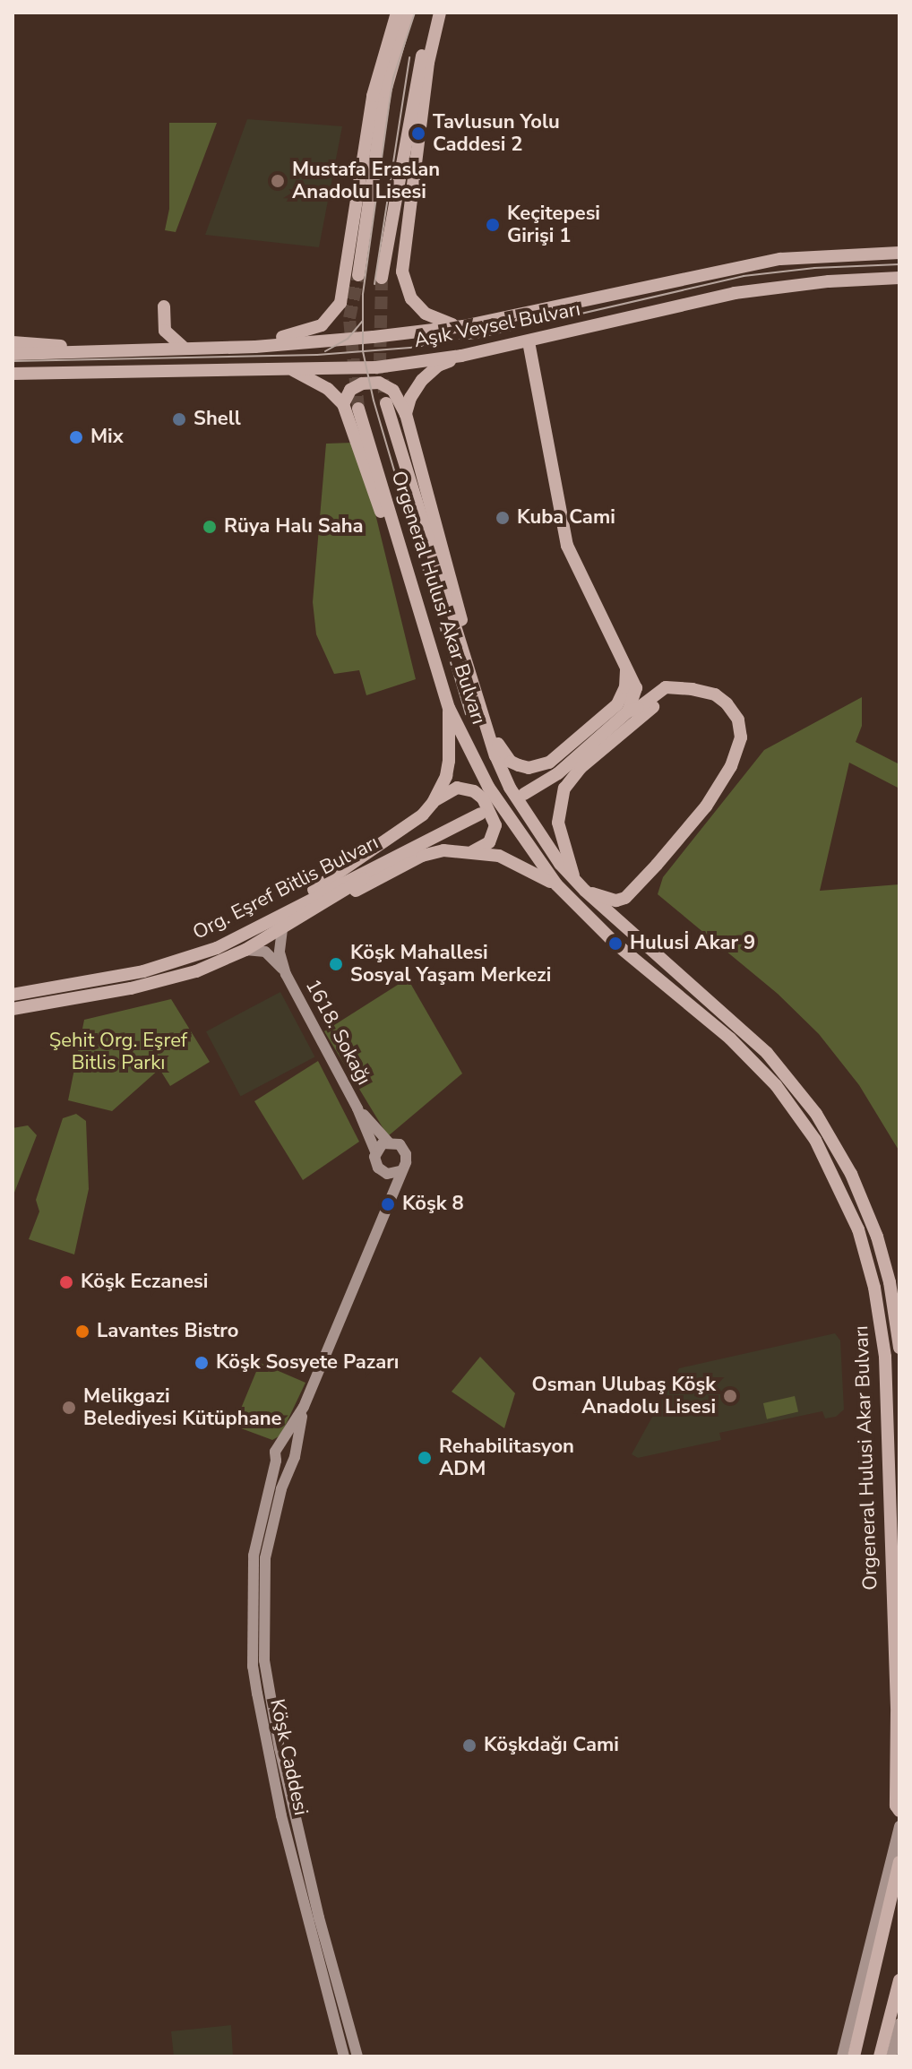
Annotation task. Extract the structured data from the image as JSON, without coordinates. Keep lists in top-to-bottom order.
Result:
{
  "streets": {
    "main road": ["Aşık Veysel Bulvarı", "Orgeneral Hulusi Akar Bulvarı", "Org. Eşref Bitlis Bulvarı"],
    "street": ["1618. Sokağı", "Köşk Caddesi"]
  },
  "crossings": [
    ["Org. Eşref Bitlis Bulvarı", "1618. Sokağı"]
  ],
  "parks": ["Şehit Org. Eşref Bitlis Parkı"],
  "places": [
    "Tavlusun Yolu Caddesi 2",
    "Mustafa Eraslan Anadolu Lisesi",
    "Keçitepesi Girişi 1",
    "Shell",
    "Mix",
    "Kuba Cami",
    "Rüya Halı Saha",
    "Hulusİ Akar 9",
    "Köşk Mahallesi Sosyal Yaşam Merkezi",
    "Köşk 8",
    "Köşk Eczanesi",
    "Lavantes Bistro",
    "Köşk Sosyete Pazarı",
    "Osman Ulubaş Köşk Anadolu Lisesi",
    "Melikgazi Belediyesi Kütüphane",
    "Rehabilitasyon ADM",
    "Köşkdağı Cami"
  ]
}
